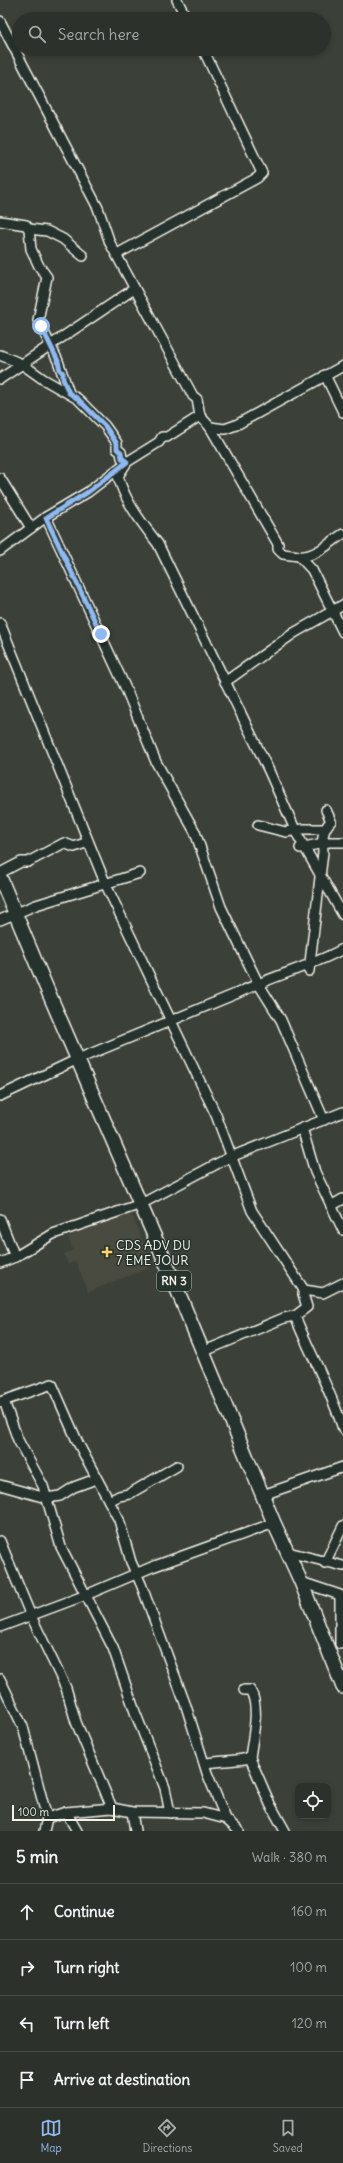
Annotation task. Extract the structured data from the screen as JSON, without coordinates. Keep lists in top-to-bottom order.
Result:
{
  "streets": {
    "highway": ["RN 3"]
  },
  "places": {
    "health": ["CDS ADV DU 7 EME JOUR"]
  },
  "scale_bar": "100 m",
  "page": {
    "search": "Search here",
    "scale": "100 m",
    "heading": ["5 min", "Walk · 380 m"],
    "list": [
      ["Continue", "160 m"],
      ["Turn right", "100 m"],
      ["Turn left", "120 m"],
      "Arrive at destination"
    ],
    "nav": ["Map", "Directions", "Saved"]
  }
}
